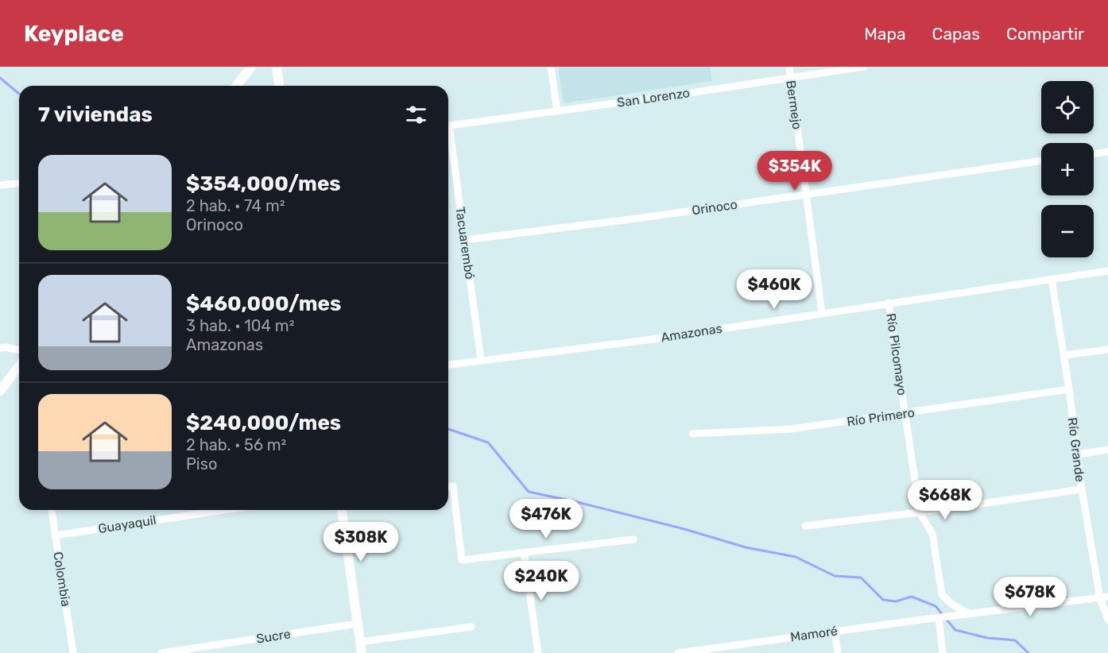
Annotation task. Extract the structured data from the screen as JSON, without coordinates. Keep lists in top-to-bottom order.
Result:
{
  "streets": {
    "street": [
      "San Lorenzo",
      "Bermejo",
      "Orinoco",
      "Tacuarembó",
      "Amazonas",
      "Río Pilcomayo",
      "Río Primero",
      "Río Grande",
      "Guayaquil",
      "Colombia",
      "Mamoré",
      "Sucre"
    ]
  },
  "crossings": [
    ["San Lorenzo", "Bermejo"],
    ["Bermejo", "Orinoco"],
    ["Bermejo", "Amazonas"],
    ["Orinoco", "Tacuarembó"],
    ["Tacuarembó", "Amazonas"],
    ["Amazonas", "Río Pilcomayo"],
    ["Amazonas", "Río Grande"],
    ["Río Pilcomayo", "Río Primero"],
    ["Río Pilcomayo", "Mamoré"],
    ["Río Primero", "Río Grande"],
    ["Río Grande", "Mamoré"],
    ["Guayaquil", "Colombia"]
  ],
  "page": {
    "header": "Keyplace",
    "nav": ["Mapa", "Capas", "Compartir"],
    "map_buttons": ["+", "−"],
    "heading": "7 viviendas",
    "list": [
      {
        "name": "$354,000/mes",
        "note": "2 hab. · 74 m² · Orinoco"
      },
      {
        "name": "$460,000/mes",
        "note": "3 hab. · 104 m² · Amazonas"
      },
      {
        "name": "$240,000/mes",
        "note": "2 hab. · 56 m² · Piso"
      }
    ],
    "price": [
      "$354K",
      "$460K",
      "$668K",
      "$476K",
      "$308K",
      "$240K",
      "$678K"
    ]
  }
}
